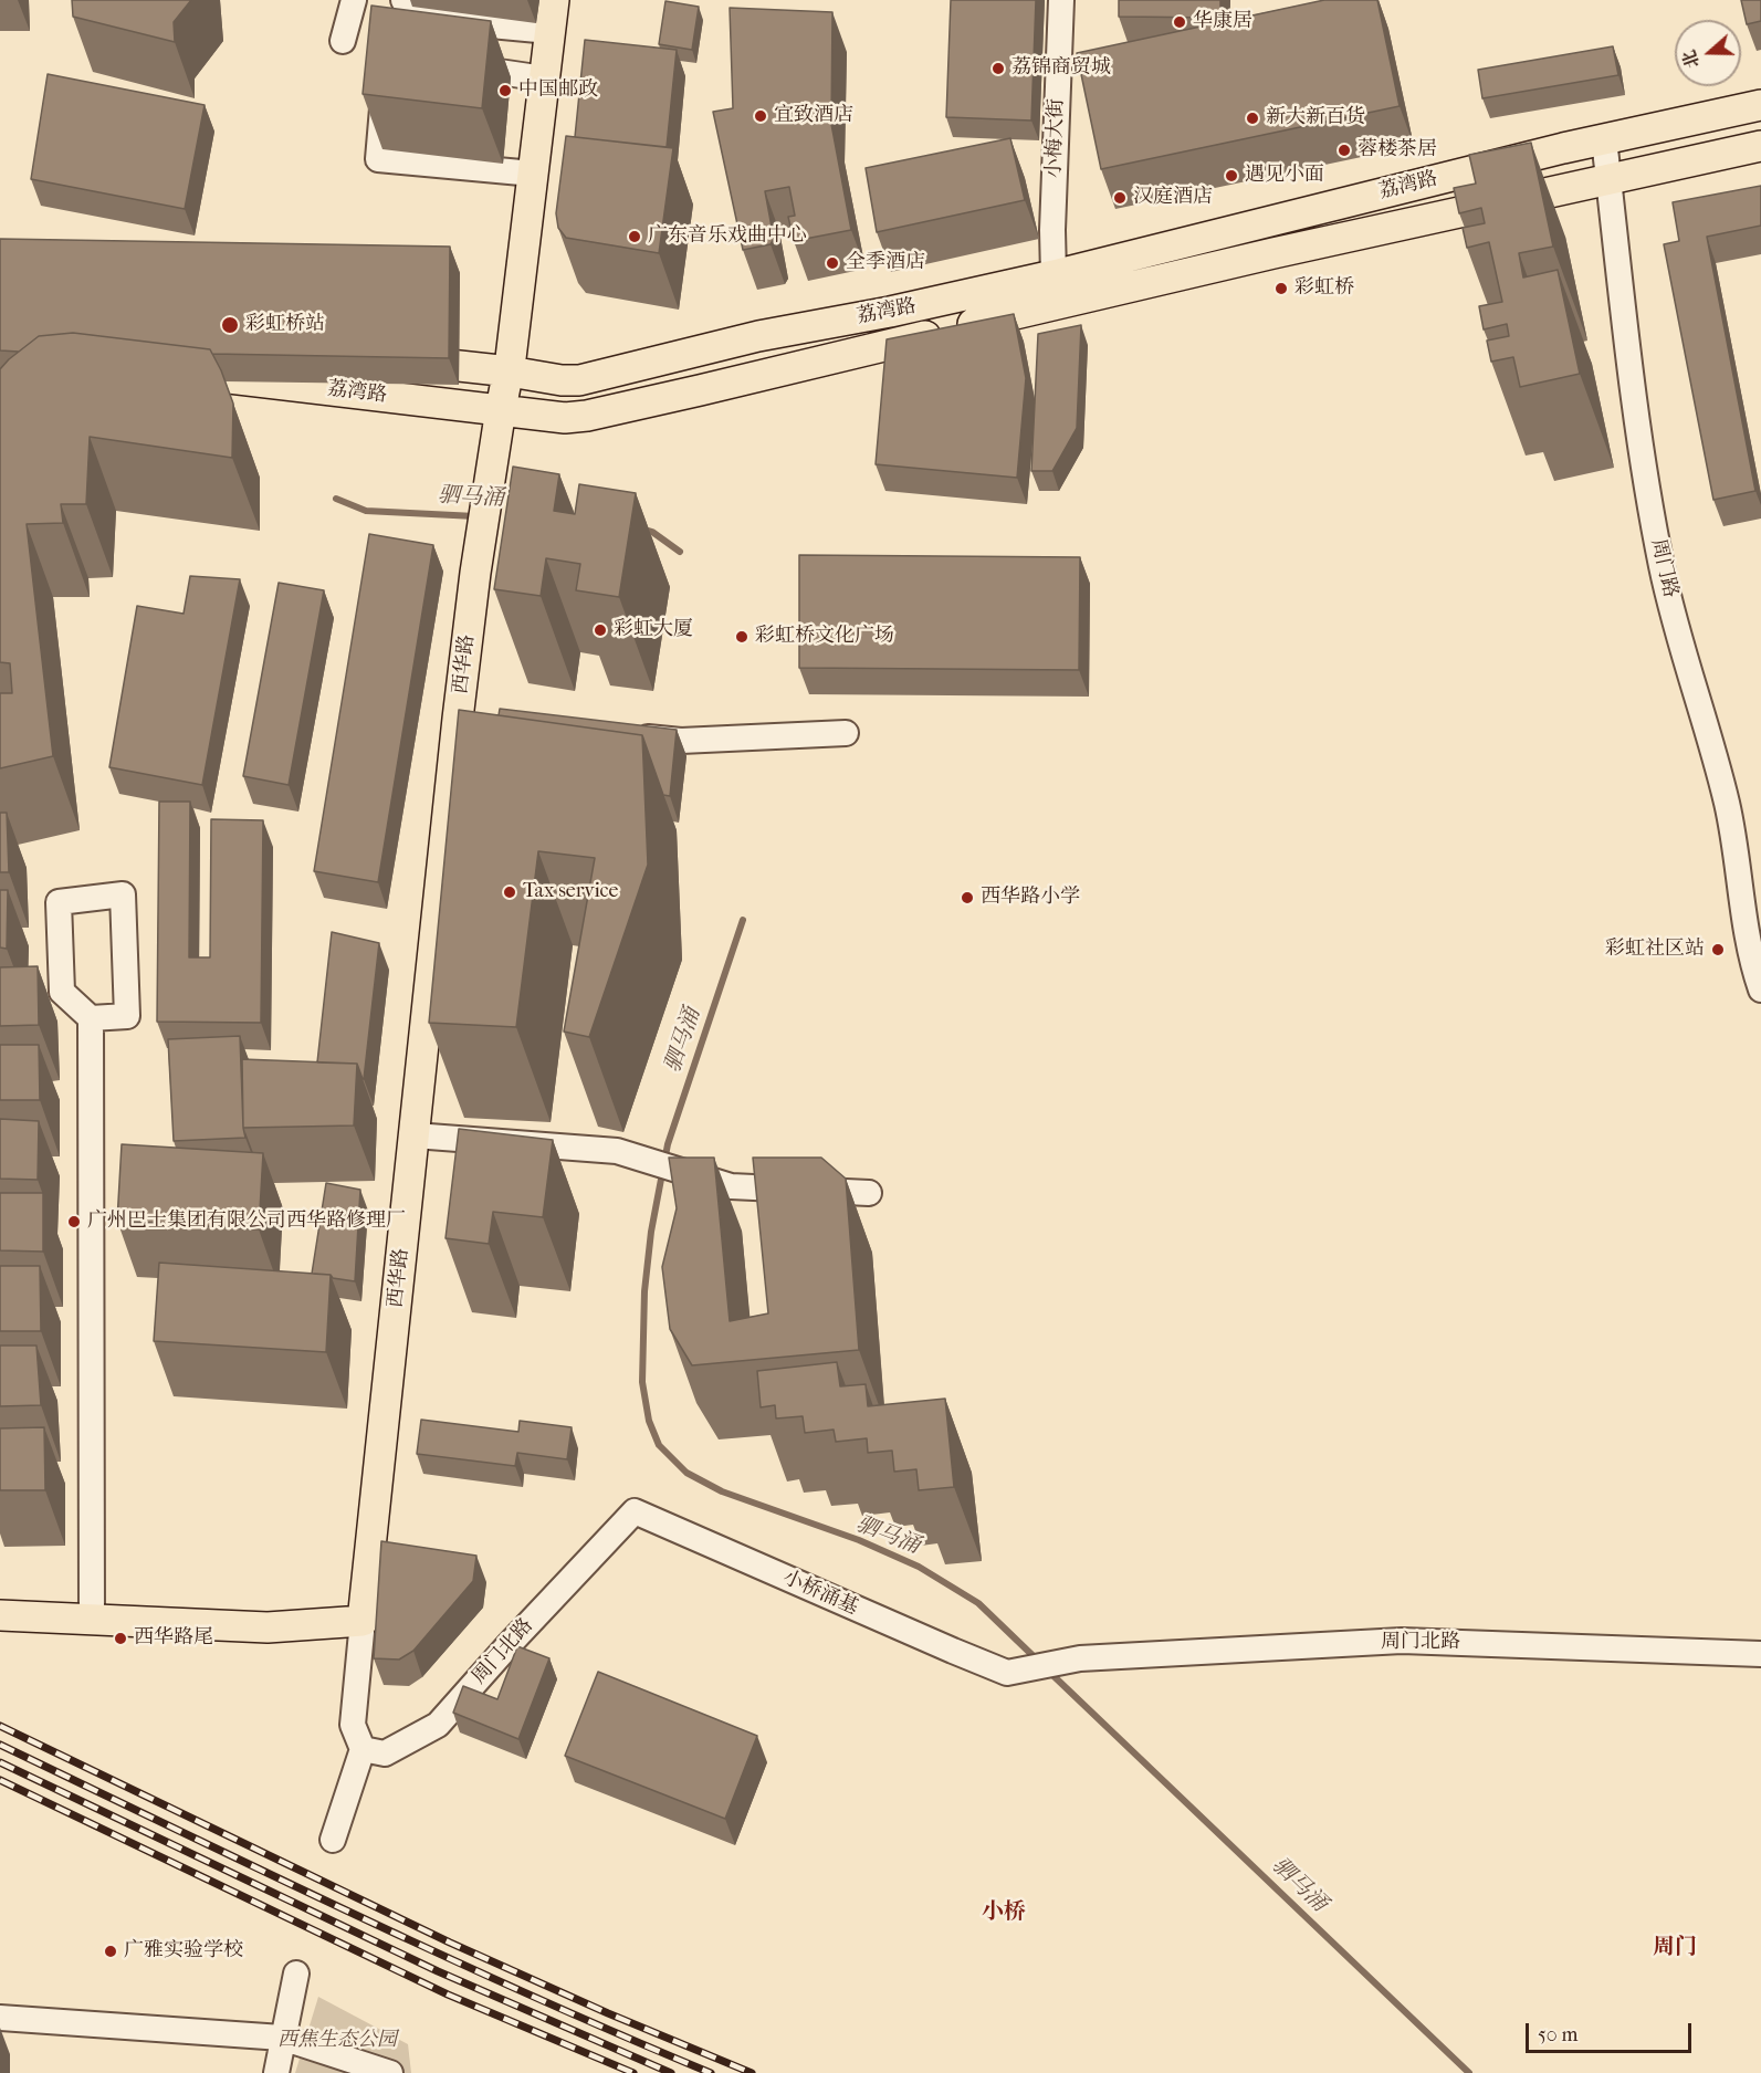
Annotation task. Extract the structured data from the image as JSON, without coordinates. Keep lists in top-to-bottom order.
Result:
{
  "streets": {
    "main road": ["荔湾路", "西华路"],
    "street": [
      "小梅大街",
      "周门路",
      "小桥涌基",
      "周门北路"
    ]
  },
  "crossings": [
    ["小梅大街", "荔湾路"],
    ["荔湾路", "周门路"],
    ["荔湾路", "西华路"],
    ["小桥涌基", "周门北路"]
  ],
  "districts": ["小桥", "周门"],
  "water": ["驷马涌"],
  "parks": ["西焦生态公园"],
  "places": [
    "华康居",
    "荔锦商贸城",
    "中国邮政",
    "宜致酒店",
    "新大新百货",
    "蓉楼茶居",
    "遇见小面",
    "汉庭酒店",
    "广东音乐戏曲中心",
    "全季酒店",
    "彩虹桥",
    "彩虹桥站",
    "彩虹大厦",
    "彩虹桥文化广场",
    "Tax service",
    "西华路小学",
    "彩虹社区站",
    "广州巴士集团有限公司西华路修理厂",
    "西华路尾",
    "广雅实验学校"
  ],
  "scale_bar": "50 m",
  "north": "left"
}
